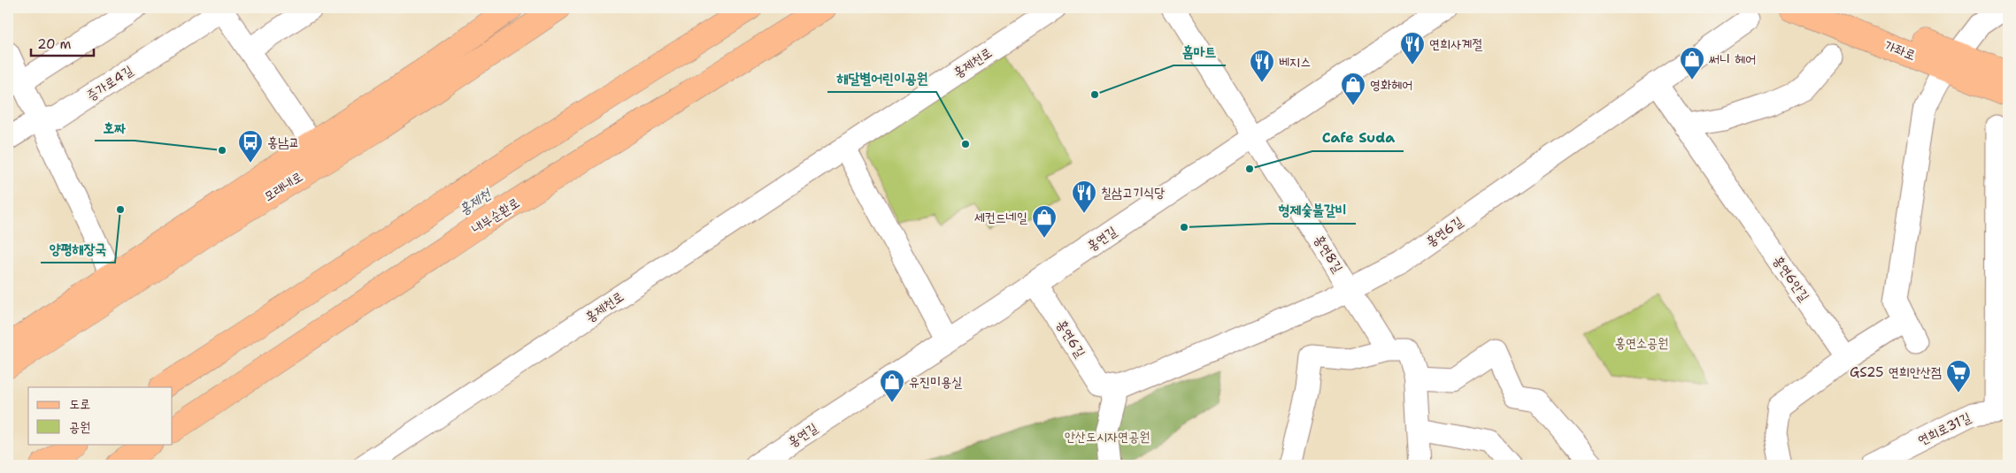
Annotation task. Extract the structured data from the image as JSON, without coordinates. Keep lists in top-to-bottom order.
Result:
{
  "streets": {
    "main road": ["가좌로", "모래내로", "내부순환로"],
    "street": [
      "홍제천로",
      "증가로4길",
      "홍연6길",
      "홍연길",
      "홍연8길",
      "홍연6안길",
      "연희로31길"
    ]
  },
  "crossings": [
    ["증가로4길", "모래내로"],
    ["홍연6길", "홍연길"],
    ["홍연6길", "홍연8길"],
    ["홍연6길", "홍연6안길"],
    ["홍연길", "홍연8길"]
  ],
  "water": ["홍제천"],
  "parks": ["홍연소공원", "안산도시자연공원"],
  "places": {
    "restaurant": ["연희사계절", "베지스", "칠삼고기식당"],
    "shop": [
      "써니 헤어",
      "영화헤어",
      "세컨드네일",
      "유진미용실"
    ],
    "other": [
      "홈마트",
      "해달별어린이공원",
      "호짜",
      "Cafe Suda",
      "양평해장국",
      "형제숯불갈비"
    ],
    "bus stop": ["홍남교"],
    "supermarket": ["GS25 연희안산점"]
  },
  "legend": ["도로", "공원"],
  "scale_bar": "20 m"
}
